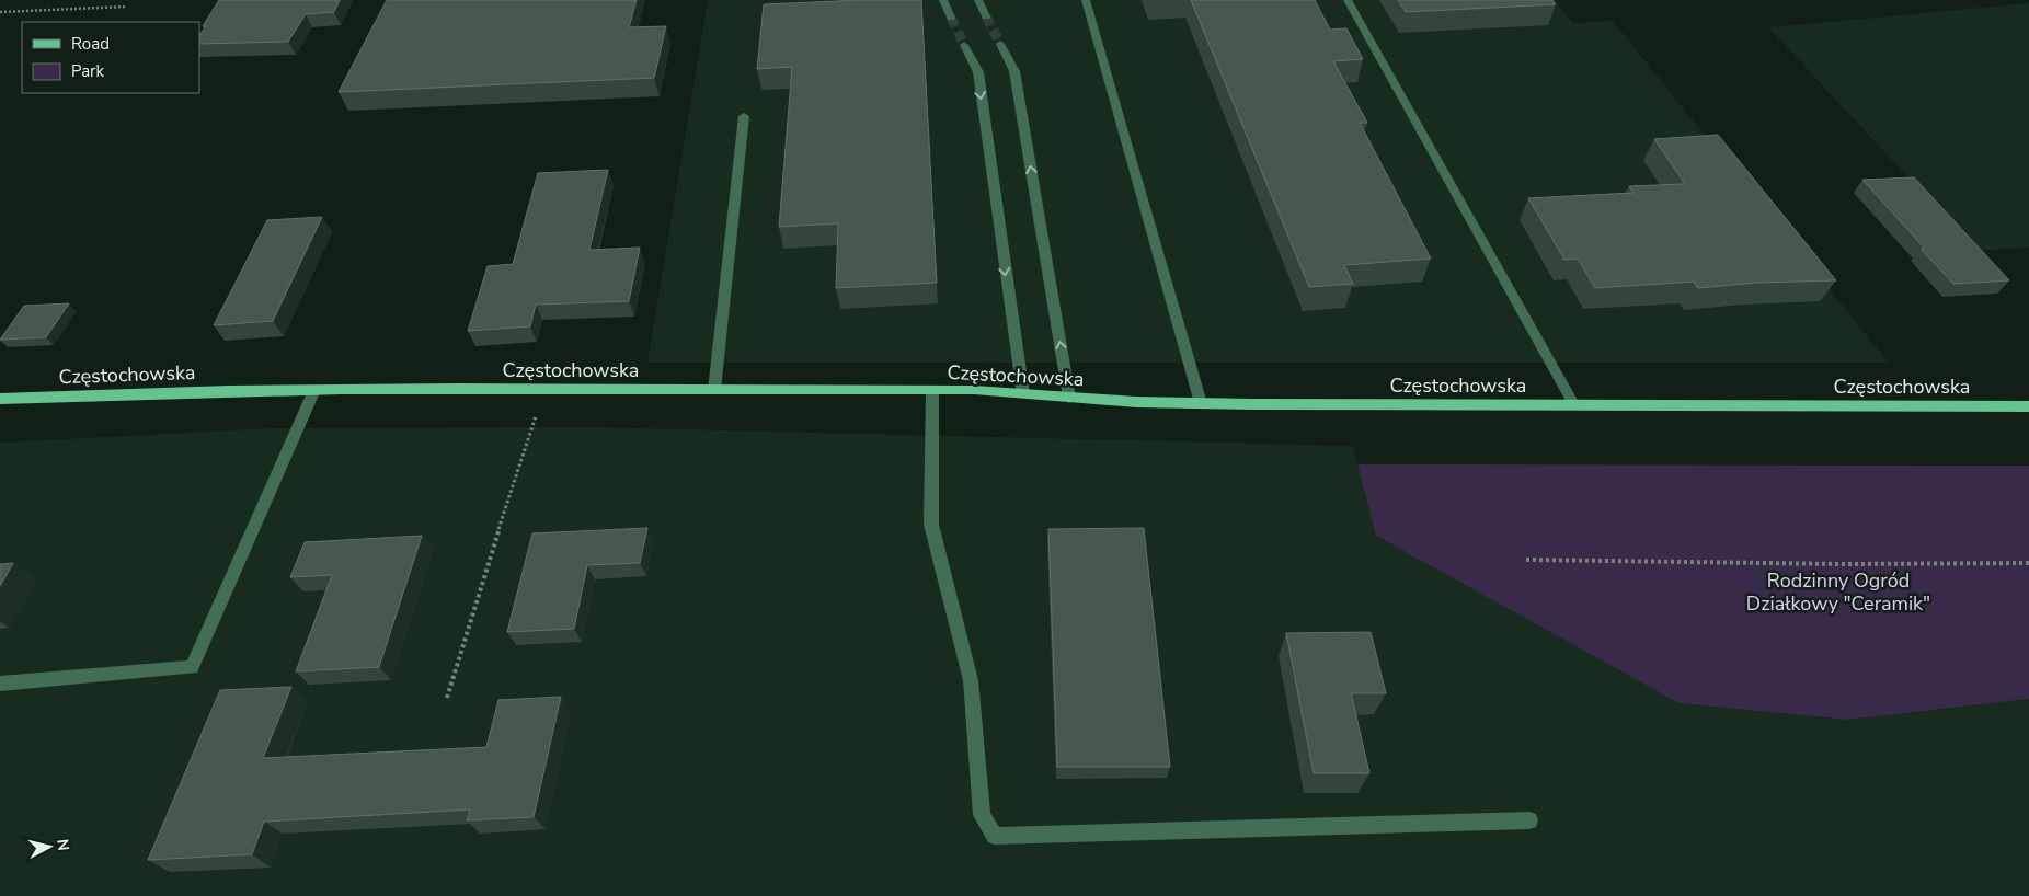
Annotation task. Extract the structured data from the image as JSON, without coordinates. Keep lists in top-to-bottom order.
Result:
{
  "streets": {
    "main road": ["Częstochowska"]
  },
  "parks": ["Rodzinny Ogród Działkowy \"Ceramik\""],
  "legend": ["Road", "Park"],
  "north": "right"
}
